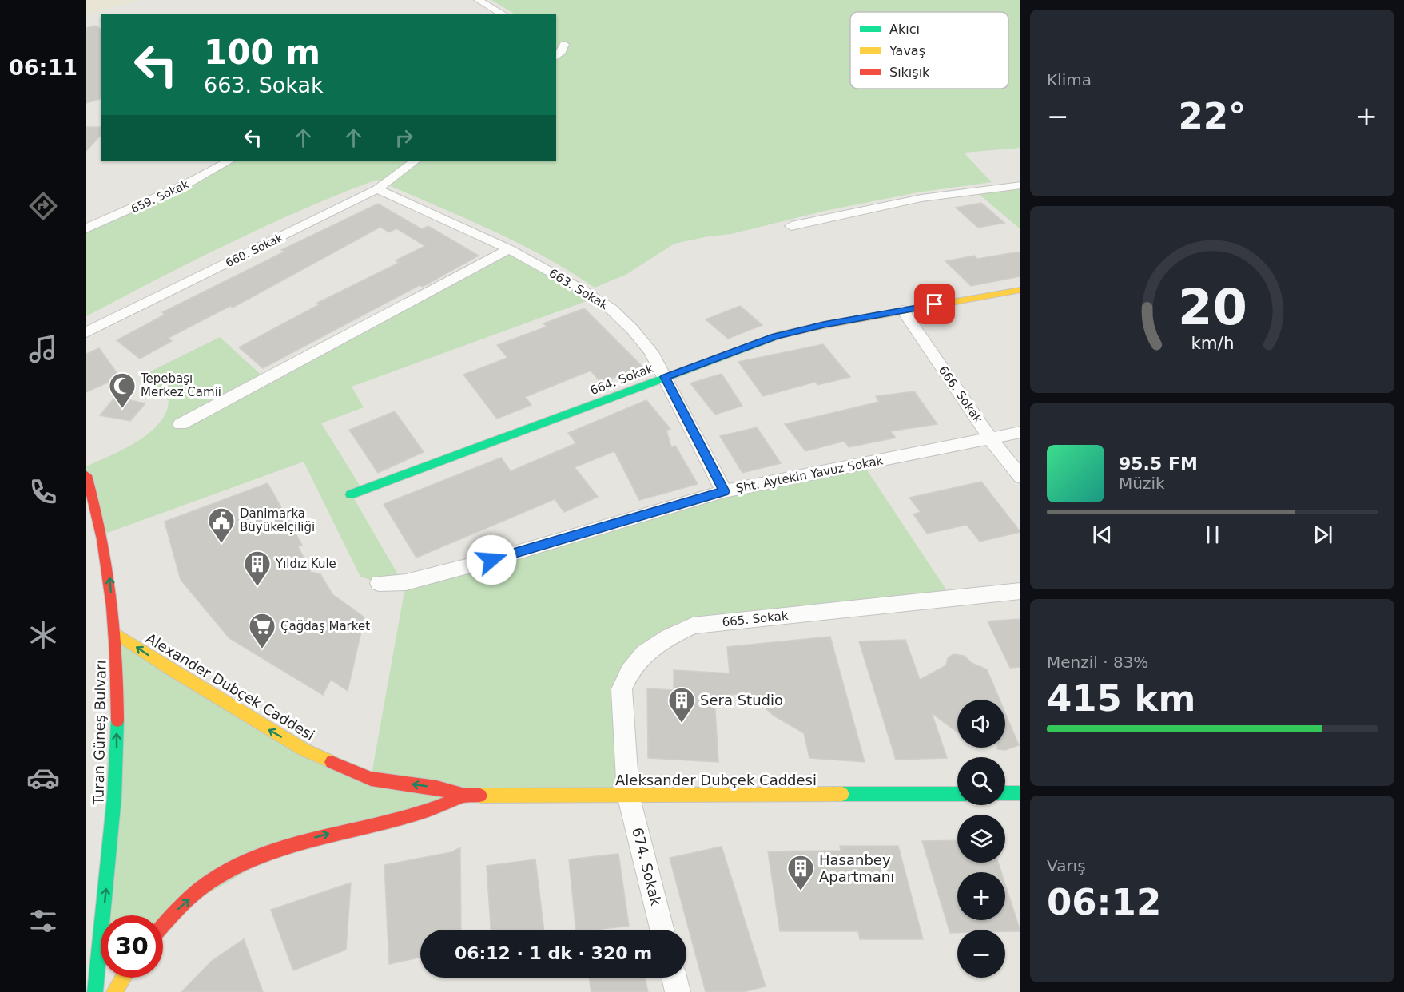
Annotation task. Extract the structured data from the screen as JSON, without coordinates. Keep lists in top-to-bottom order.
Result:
{
  "streets": {
    "main road": [
      "664. Sokak",
      "Alexander Dubçek Caddesi",
      "Turan Güneş Bulvarı",
      "Aleksander Dubçek Caddesi"
    ],
    "street": [
      "659. Sokak",
      "660. Sokak",
      "663. Sokak",
      "666. Sokak",
      "Şht. Aytekin Yavuz Sokak",
      "665. Sokak",
      "674. Sokak"
    ]
  },
  "crossings": [
    ["660. Sokak", "663. Sokak"],
    ["663. Sokak", "664. Sokak"],
    ["663. Sokak", "Şht. Aytekin Yavuz Sokak"],
    ["664. Sokak", "666. Sokak"],
    ["666. Sokak", "Şht. Aytekin Yavuz Sokak"],
    ["665. Sokak", "Aleksander Dubçek Caddesi"],
    ["665. Sokak", "674. Sokak"],
    ["Alexander Dubçek Caddesi", "Turan Güneş Bulvarı"],
    ["Alexander Dubçek Caddesi", "Aleksander Dubçek Caddesi"],
    ["Aleksander Dubçek Caddesi", "674. Sokak"]
  ],
  "one_way": ["Alexander Dubçek Caddesi", "Turan Güneş Bulvarı"],
  "places": {
    "mosque": ["Tepebaşı Merkez Camii"],
    "public building": ["Danimarka Büyükelçiliği"],
    "building": ["Yıldız Kule", "Sera Studio", "Hasanbey Apartmanı"],
    "supermarket": ["Çağdaş Market"]
  },
  "legend": ["Akıcı", "Yavaş", "Sıkışık"],
  "page": {
    "tabs": "06:11",
    "tile": [
      "Klima",
      ["Menzil · 83%", "415 km"],
      ["Varış", "06:12"]
    ],
    "turn": ["100 m", "663. Sokak"],
    "heat": ["−", "22°", "+"],
    "song": ["95.5 FM", "Müzik"],
    "map_buttons": ["+", "−"],
    "limit": "30",
    "trip": "06:12 · 1 dk · 320 m",
    "gauge": ["20", "km/h"]
  }
}
